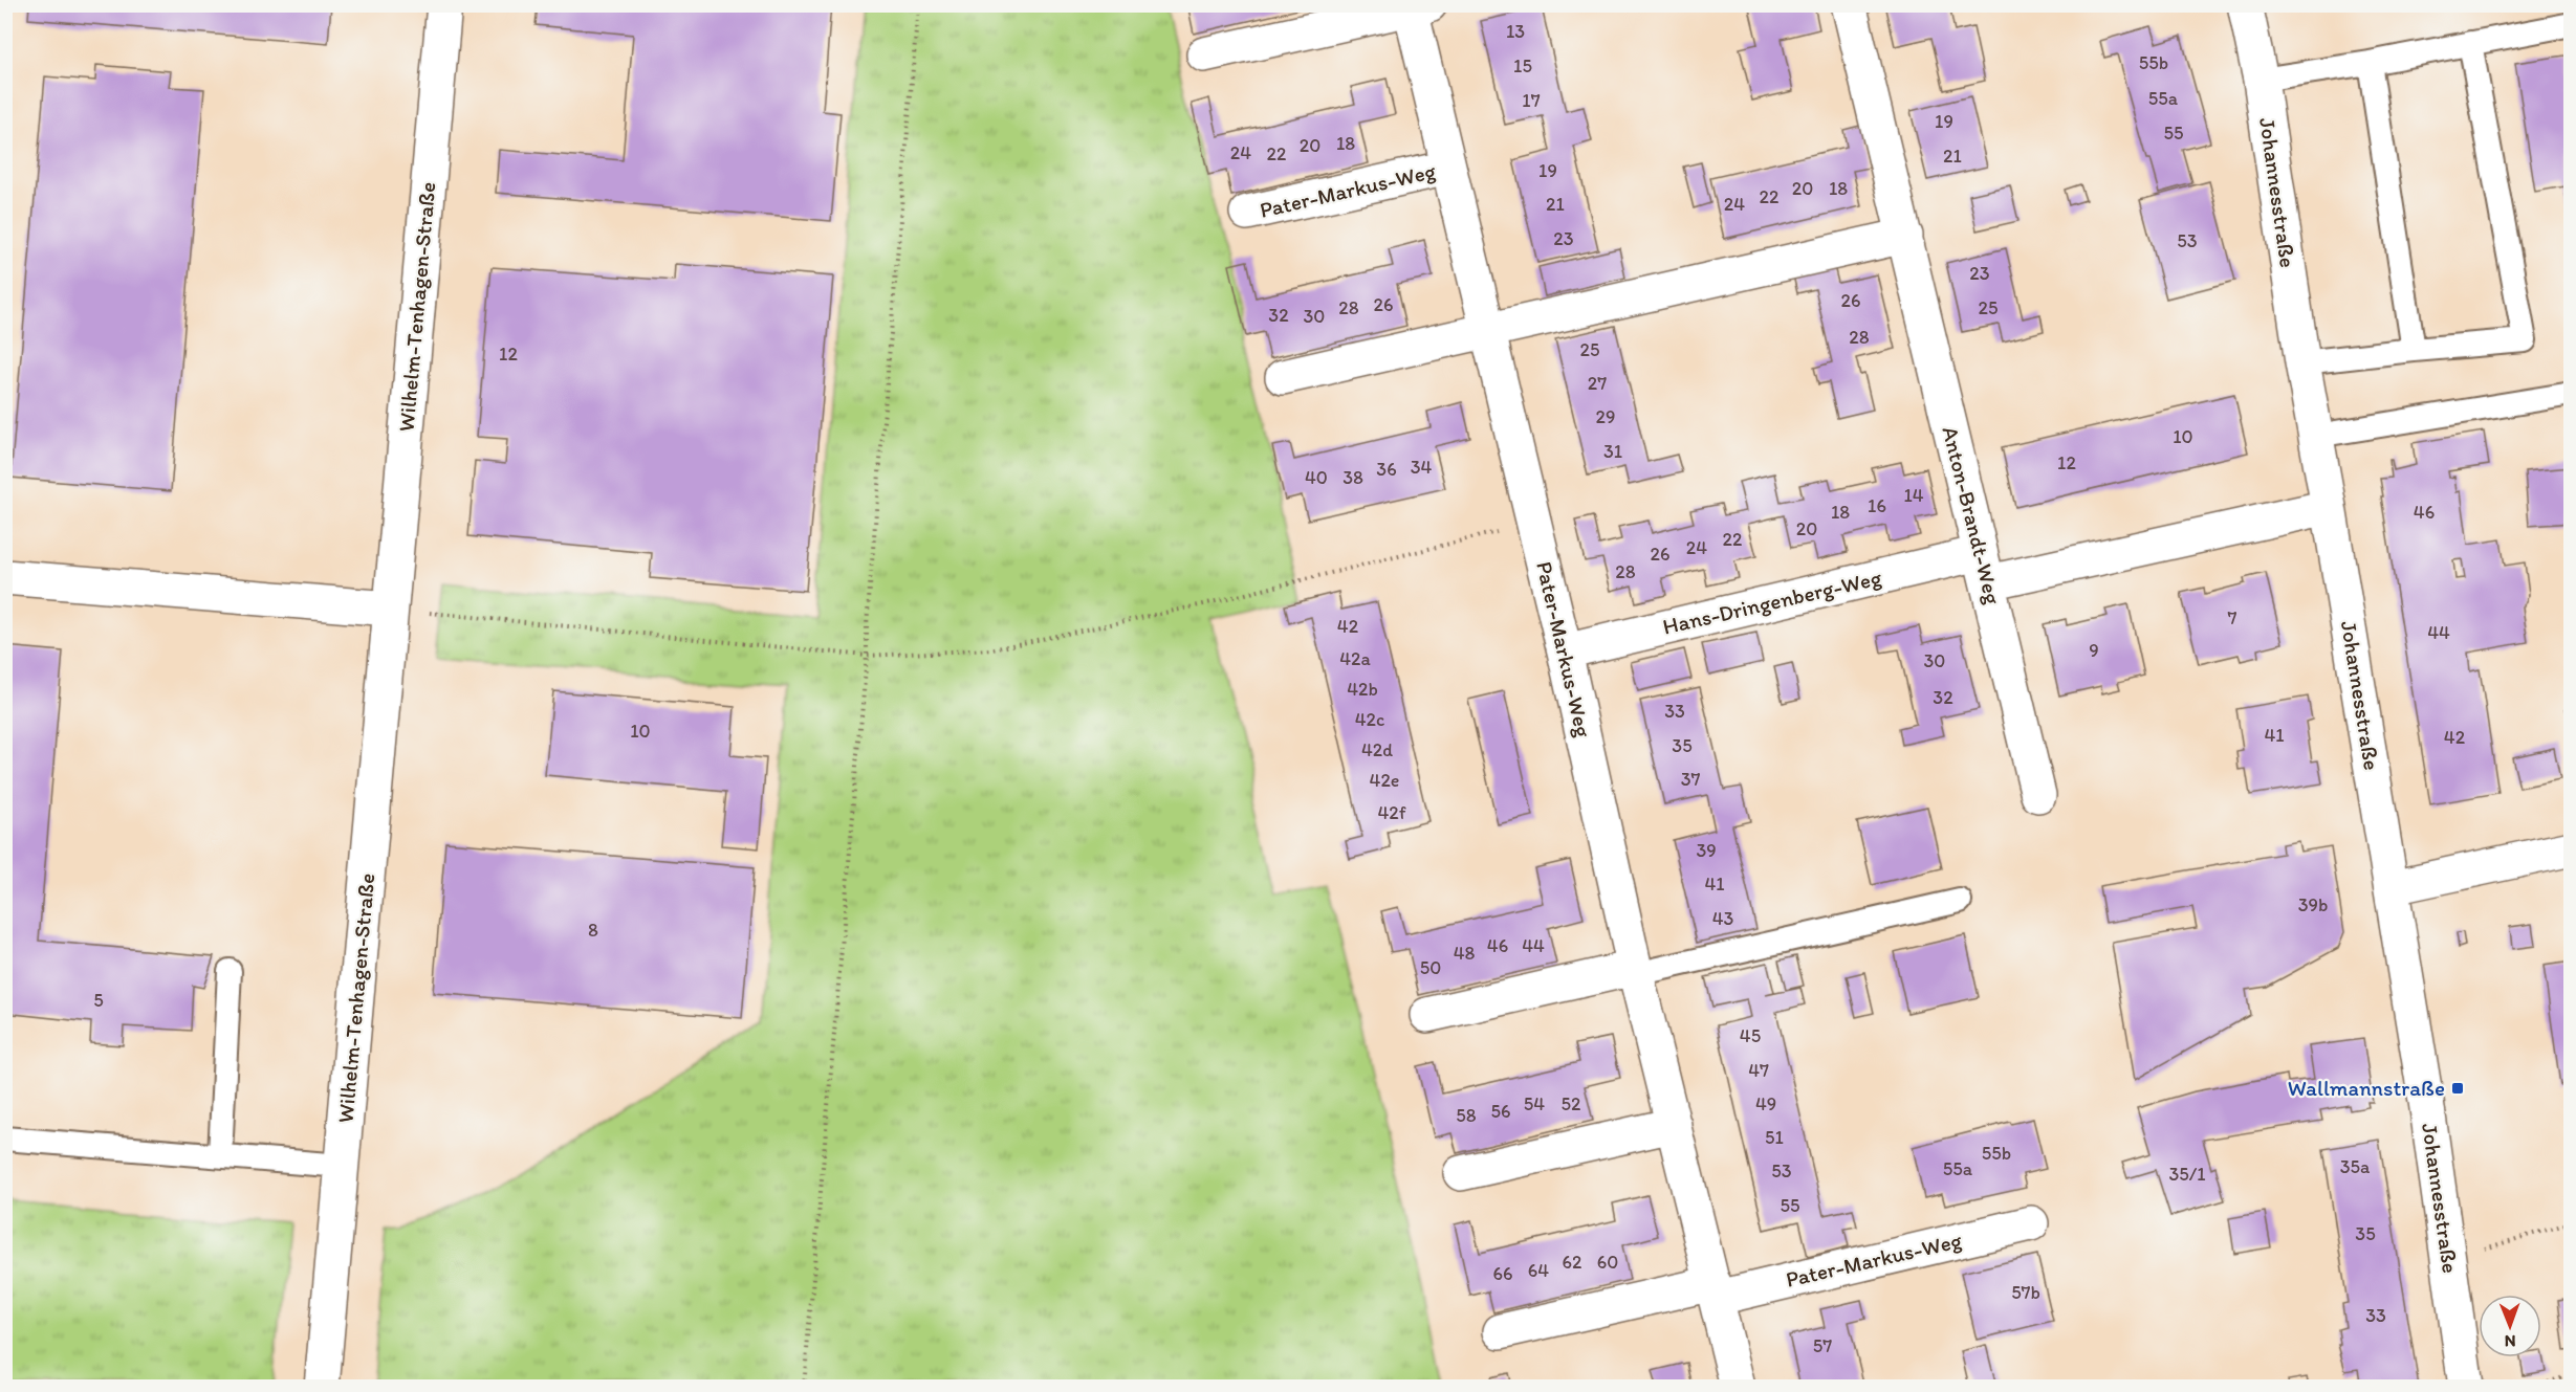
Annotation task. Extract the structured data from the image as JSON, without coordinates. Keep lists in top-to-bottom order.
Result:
{
  "streets": {
    "street": [
      "Pater-Markus-Weg",
      "Johannesstraße",
      "Wilhelm-Tenhagen-Straße",
      "Anton-Brandt-Weg",
      "Hans-Dringenberg-Weg"
    ]
  },
  "crossings": [
    ["Pater-Markus-Weg", "Hans-Dringenberg-Weg"],
    ["Johannesstraße", "Hans-Dringenberg-Weg"],
    ["Anton-Brandt-Weg", "Hans-Dringenberg-Weg"]
  ],
  "places": {
    "transit": ["Wallmannstraße"]
  },
  "house_numbers": [
    "13",
    "55b",
    "15",
    "55a",
    "17",
    "19",
    "55",
    "18",
    "20",
    "24",
    "22",
    "21",
    "19",
    "20",
    "18",
    "22",
    "21",
    "24",
    "23",
    "53",
    "23",
    "26",
    "26",
    "28",
    "25",
    "32",
    "30",
    "28",
    "25",
    "12",
    "27",
    "29",
    "10",
    "31",
    "12",
    "34",
    "36",
    "40",
    "38",
    "14",
    "16",
    "18",
    "46",
    "20",
    "22",
    "24",
    "26",
    "28",
    "7",
    "42",
    "44",
    "9",
    "42a",
    "30",
    "42b",
    "32",
    "33",
    "42c",
    "10",
    "41",
    "42",
    "35",
    "42d",
    "37",
    "42e",
    "42f",
    "39",
    "41",
    "39b",
    "43",
    "8",
    "46",
    "44",
    "48",
    "50",
    "5",
    "45",
    "47",
    "54",
    "52",
    "49",
    "56",
    "58",
    "51",
    "55b",
    "35a",
    "55a",
    "53",
    "35/1",
    "55",
    "35",
    "62",
    "60",
    "64",
    "66",
    "57b",
    "33",
    "57"
  ],
  "north": "bottom"
}
